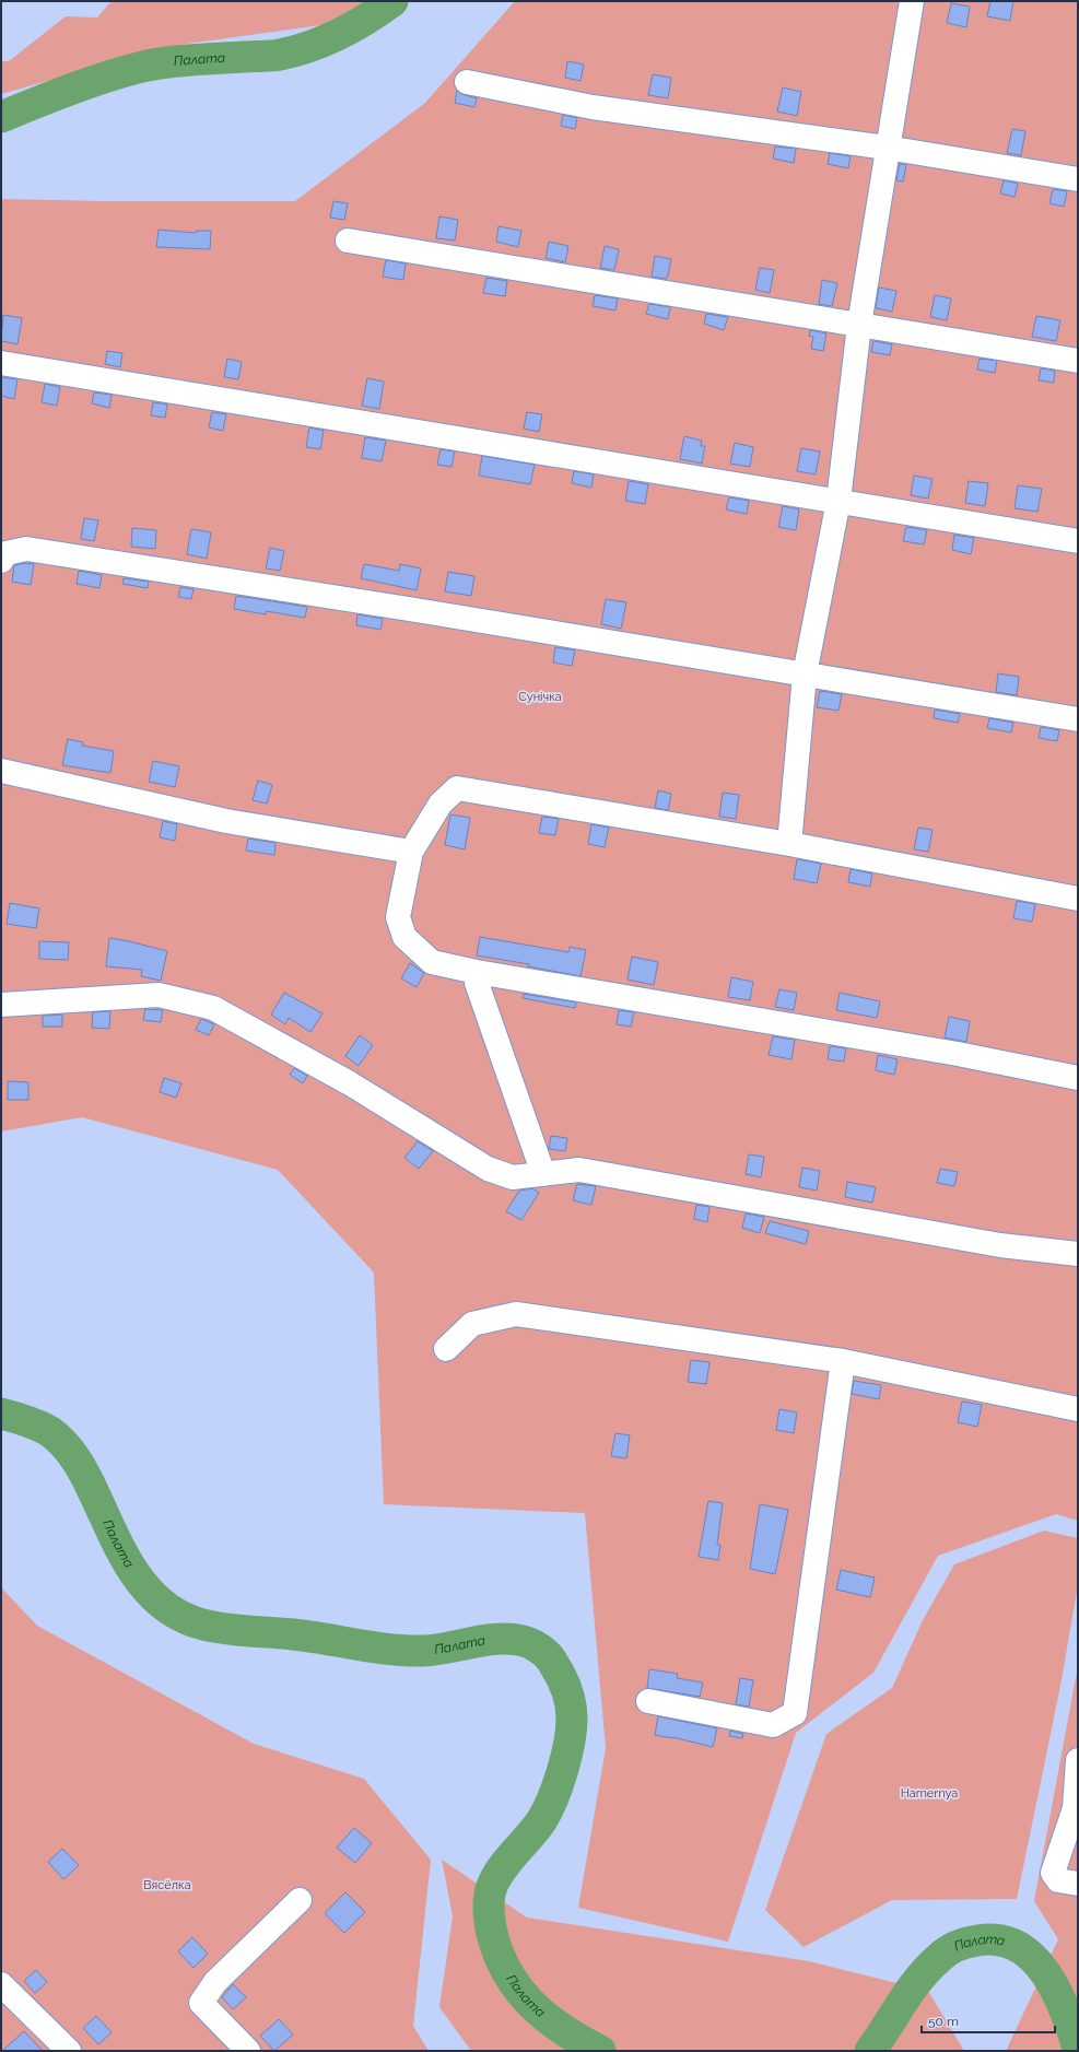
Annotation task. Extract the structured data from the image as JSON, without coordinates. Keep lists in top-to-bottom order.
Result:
{
  "water": ["Палата"],
  "parks": ["Сунічка", "Hamernya", "Вясёлка"],
  "scale_bar": "50 m"
}
